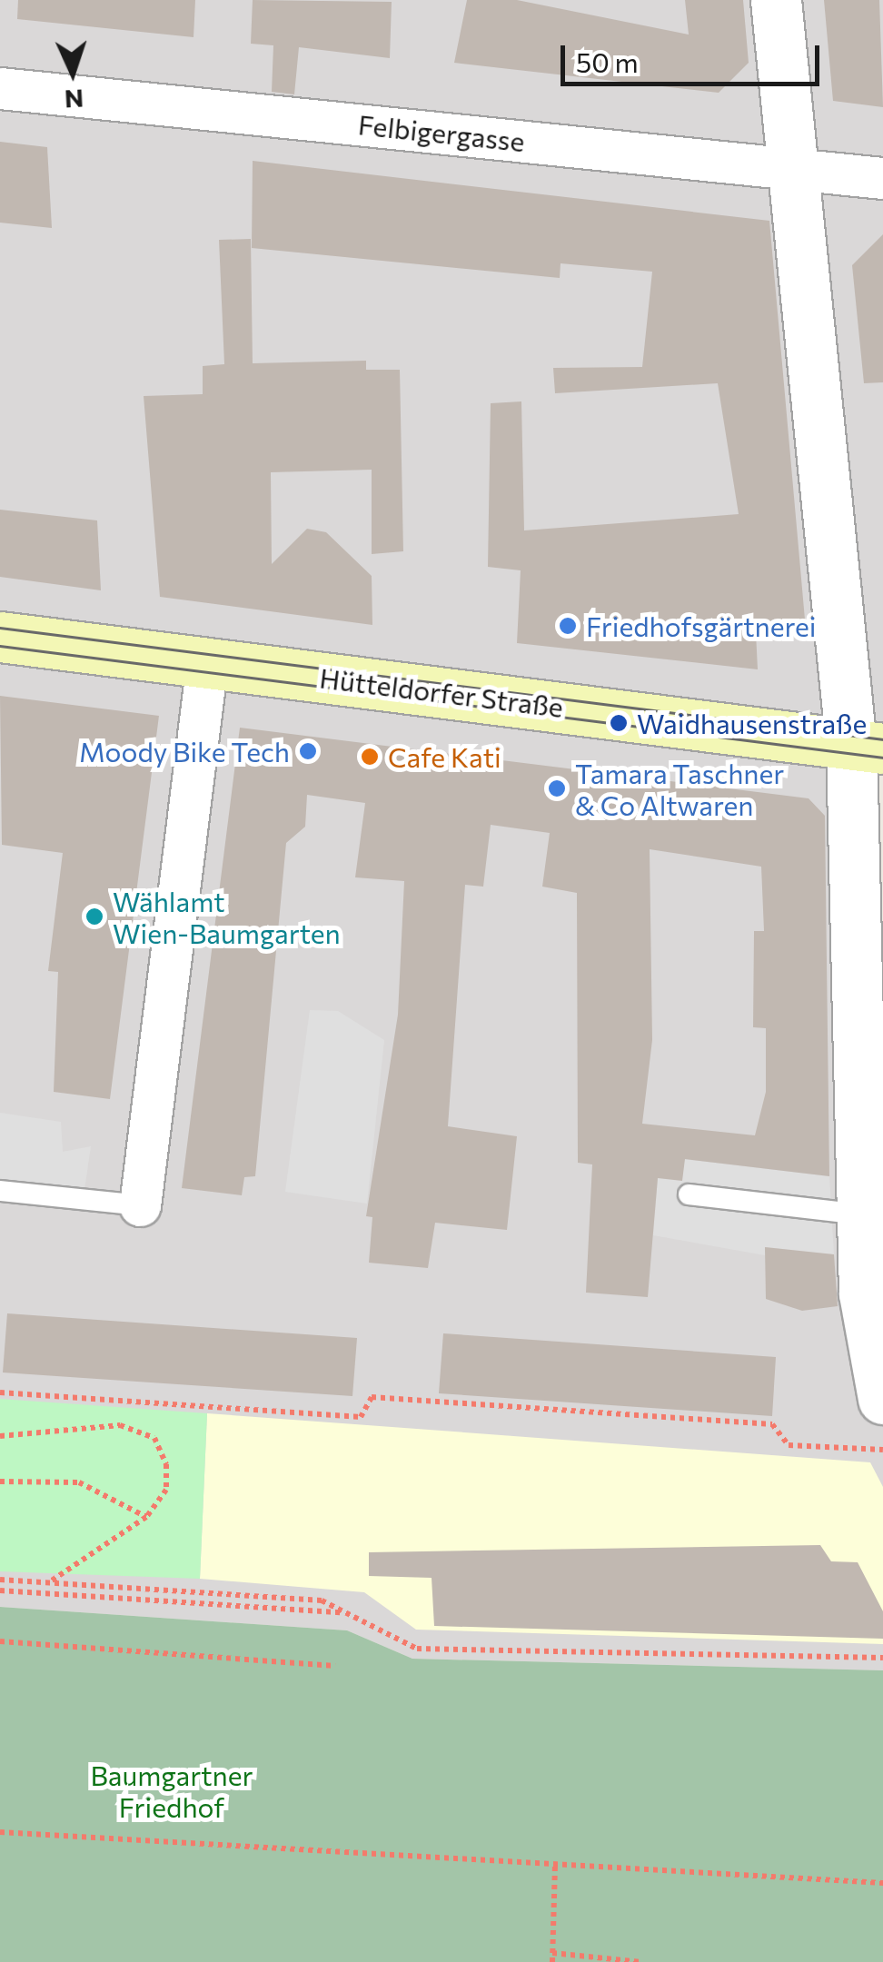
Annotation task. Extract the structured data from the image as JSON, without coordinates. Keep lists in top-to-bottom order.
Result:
{
  "streets": {
    "main road": ["Hütteldorfer Straße"],
    "street": ["Felbigergasse"]
  },
  "parks": ["Baumgartner Friedhof"],
  "places": [
    "Friedhofsgärtnerei",
    "Waidhausenstraße",
    "Moody Bike Tech",
    "Cafe Kati",
    "Tamara Taschner & Co Altwaren",
    "Wählamt Wien-Baumgarten"
  ],
  "scale_bar": "50 m",
  "north": "bottom"
}
